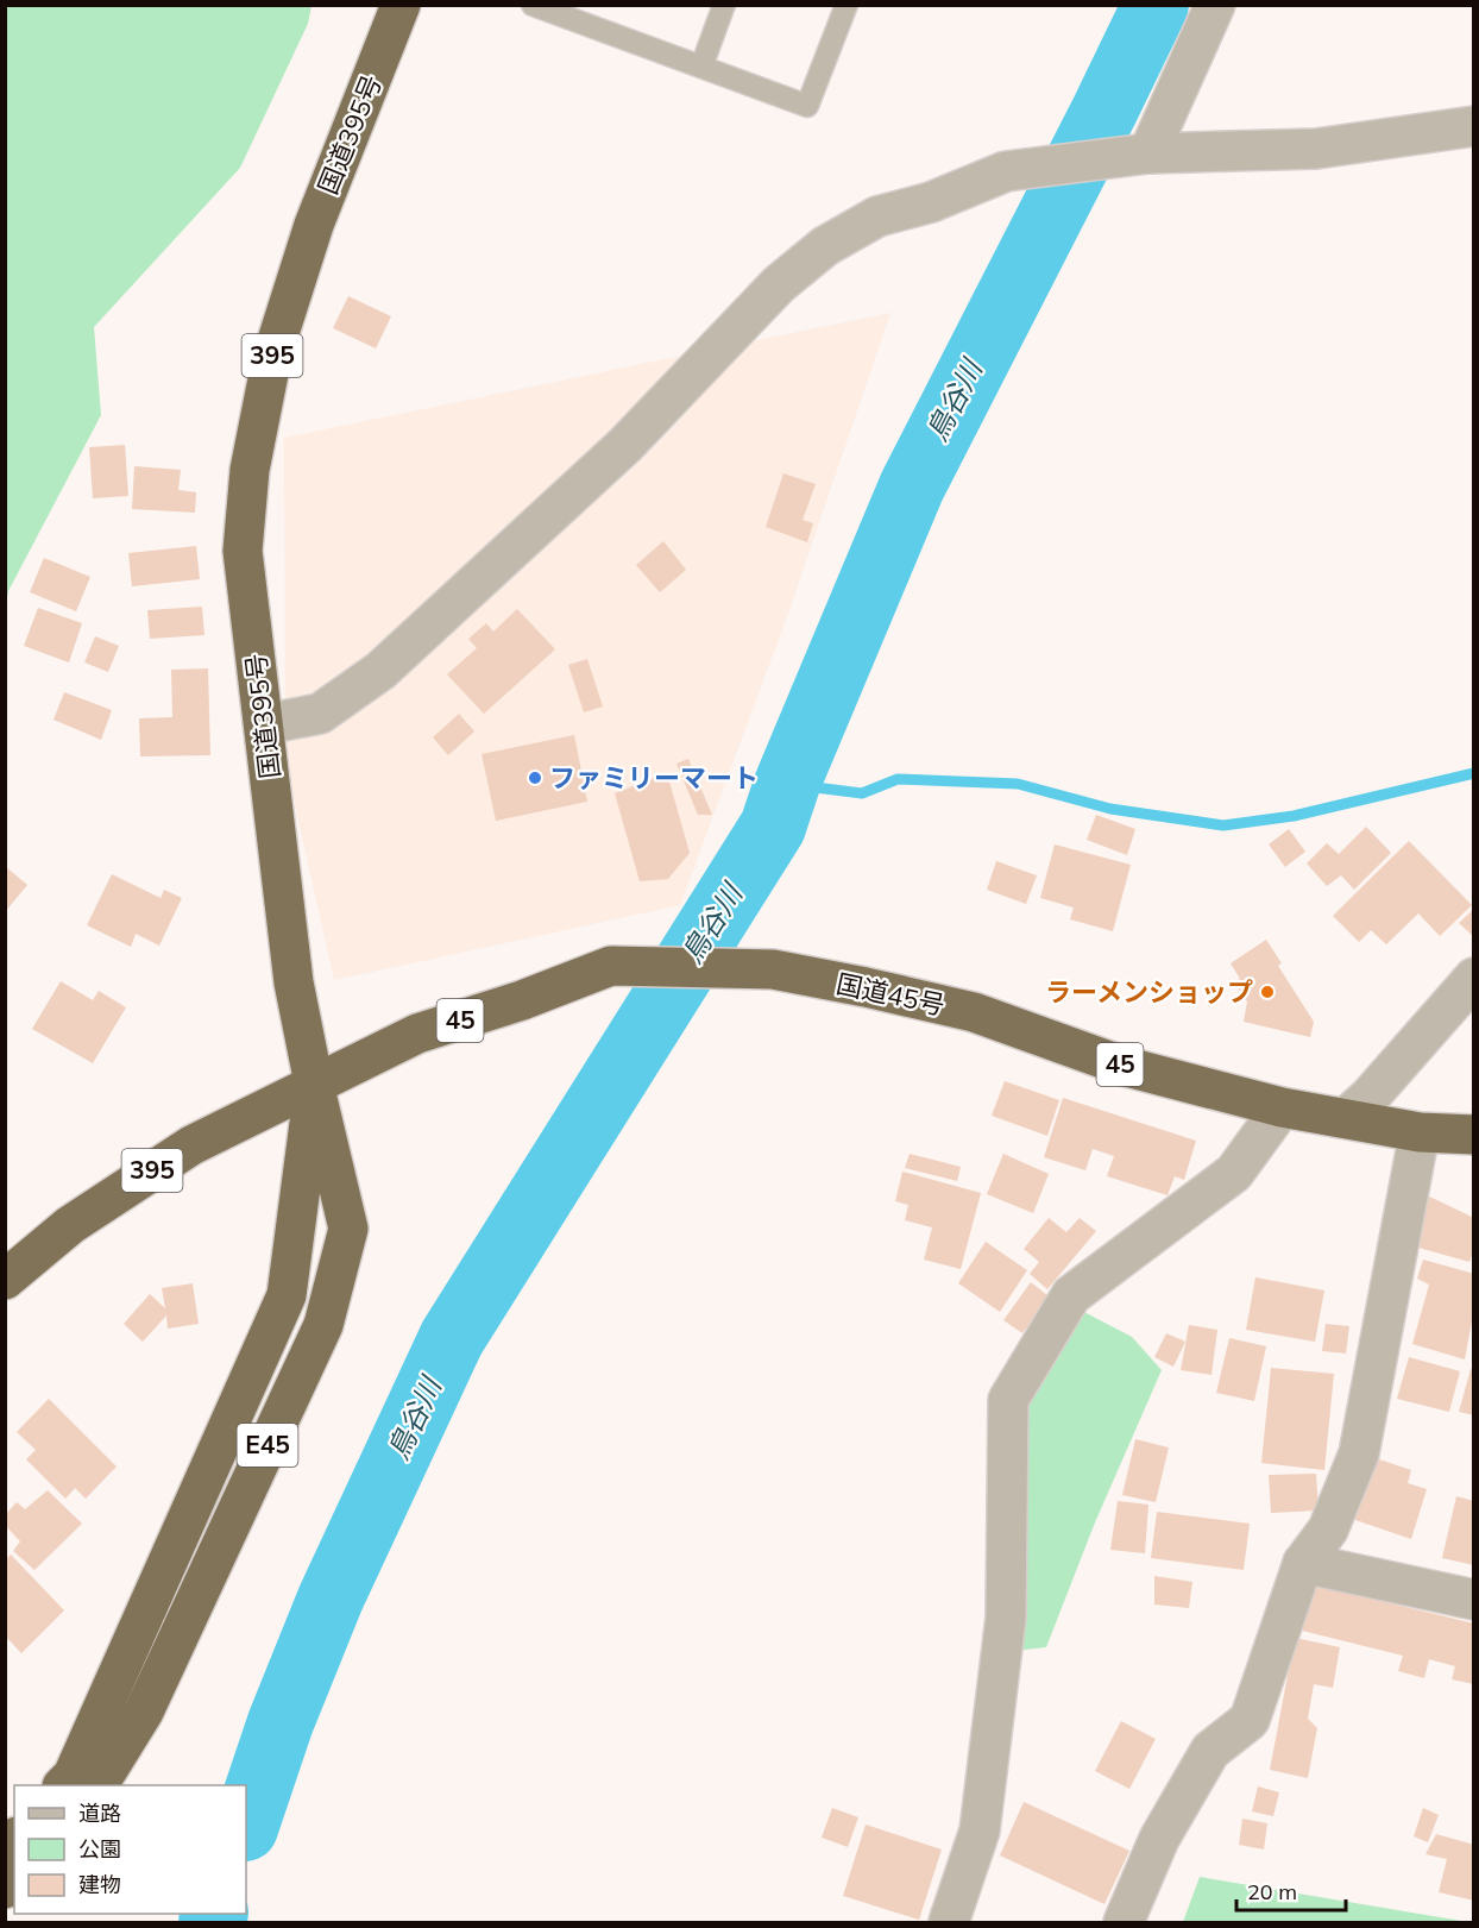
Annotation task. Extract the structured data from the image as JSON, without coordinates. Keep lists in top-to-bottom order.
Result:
{
  "streets": {
    "highway": [
      "国道395号",
      "395",
      "国道45号",
      "45",
      "E45"
    ]
  },
  "crossings": [
    ["国道395号", "395"],
    ["国道395号", "国道45号"],
    ["国道395号", "E45"],
    ["395", "国道45号"],
    ["395", "E45"],
    ["国道45号", "E45"]
  ],
  "water": ["鳥谷川"],
  "places": ["ファミリーマート", "ラーメンショップ"],
  "legend": ["道路", "公園", "建物"],
  "scale_bar": "20 m"
}
